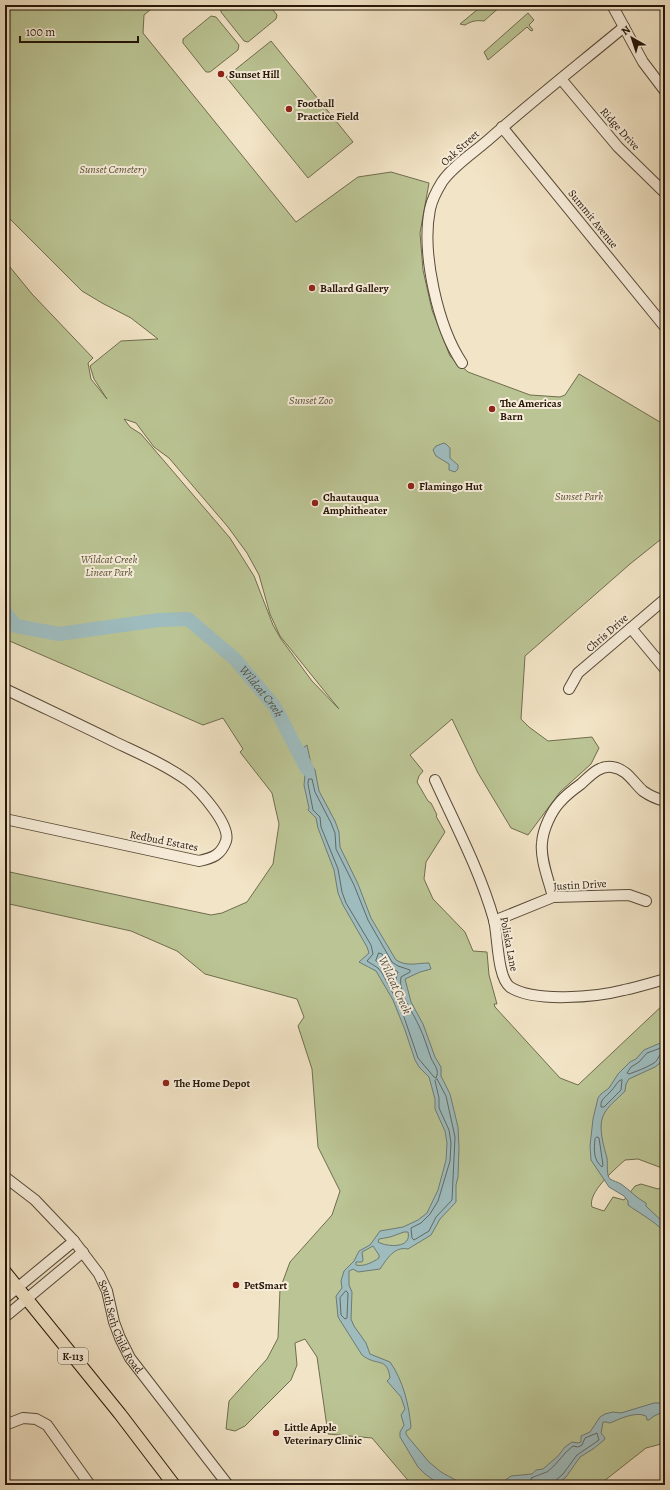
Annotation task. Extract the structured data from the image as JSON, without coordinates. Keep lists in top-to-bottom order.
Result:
{
  "streets": {
    "main road": ["K-113"],
    "street": [
      "Ridge Drive",
      "Oak Street",
      "Summit Avenue",
      "Chris Drive",
      "Redbud Estates",
      "Justin Drive",
      "Poliska Lane",
      "South Seth Child Road"
    ]
  },
  "crossings": [
    ["Ridge Drive", "Oak Street"],
    ["Oak Street", "Summit Avenue"],
    ["Justin Drive", "Poliska Lane"]
  ],
  "water": ["Wildcat Creek"],
  "parks": [
    "Sunset Cemetery",
    "Sunset Zoo",
    "Sunset Park",
    "Wildcat Creek Linear Park"
  ],
  "places": [
    "Sunset Hill",
    "Football Practice Field",
    "Ballard Gallery",
    "The Americas Barn",
    "Flamingo Hut",
    "Chautauqua Amphitheater",
    "The Home Depot",
    "PetSmart",
    "Little Apple Veterinary Clinic"
  ],
  "scale_bar": "100 m",
  "north": "top left"
}
